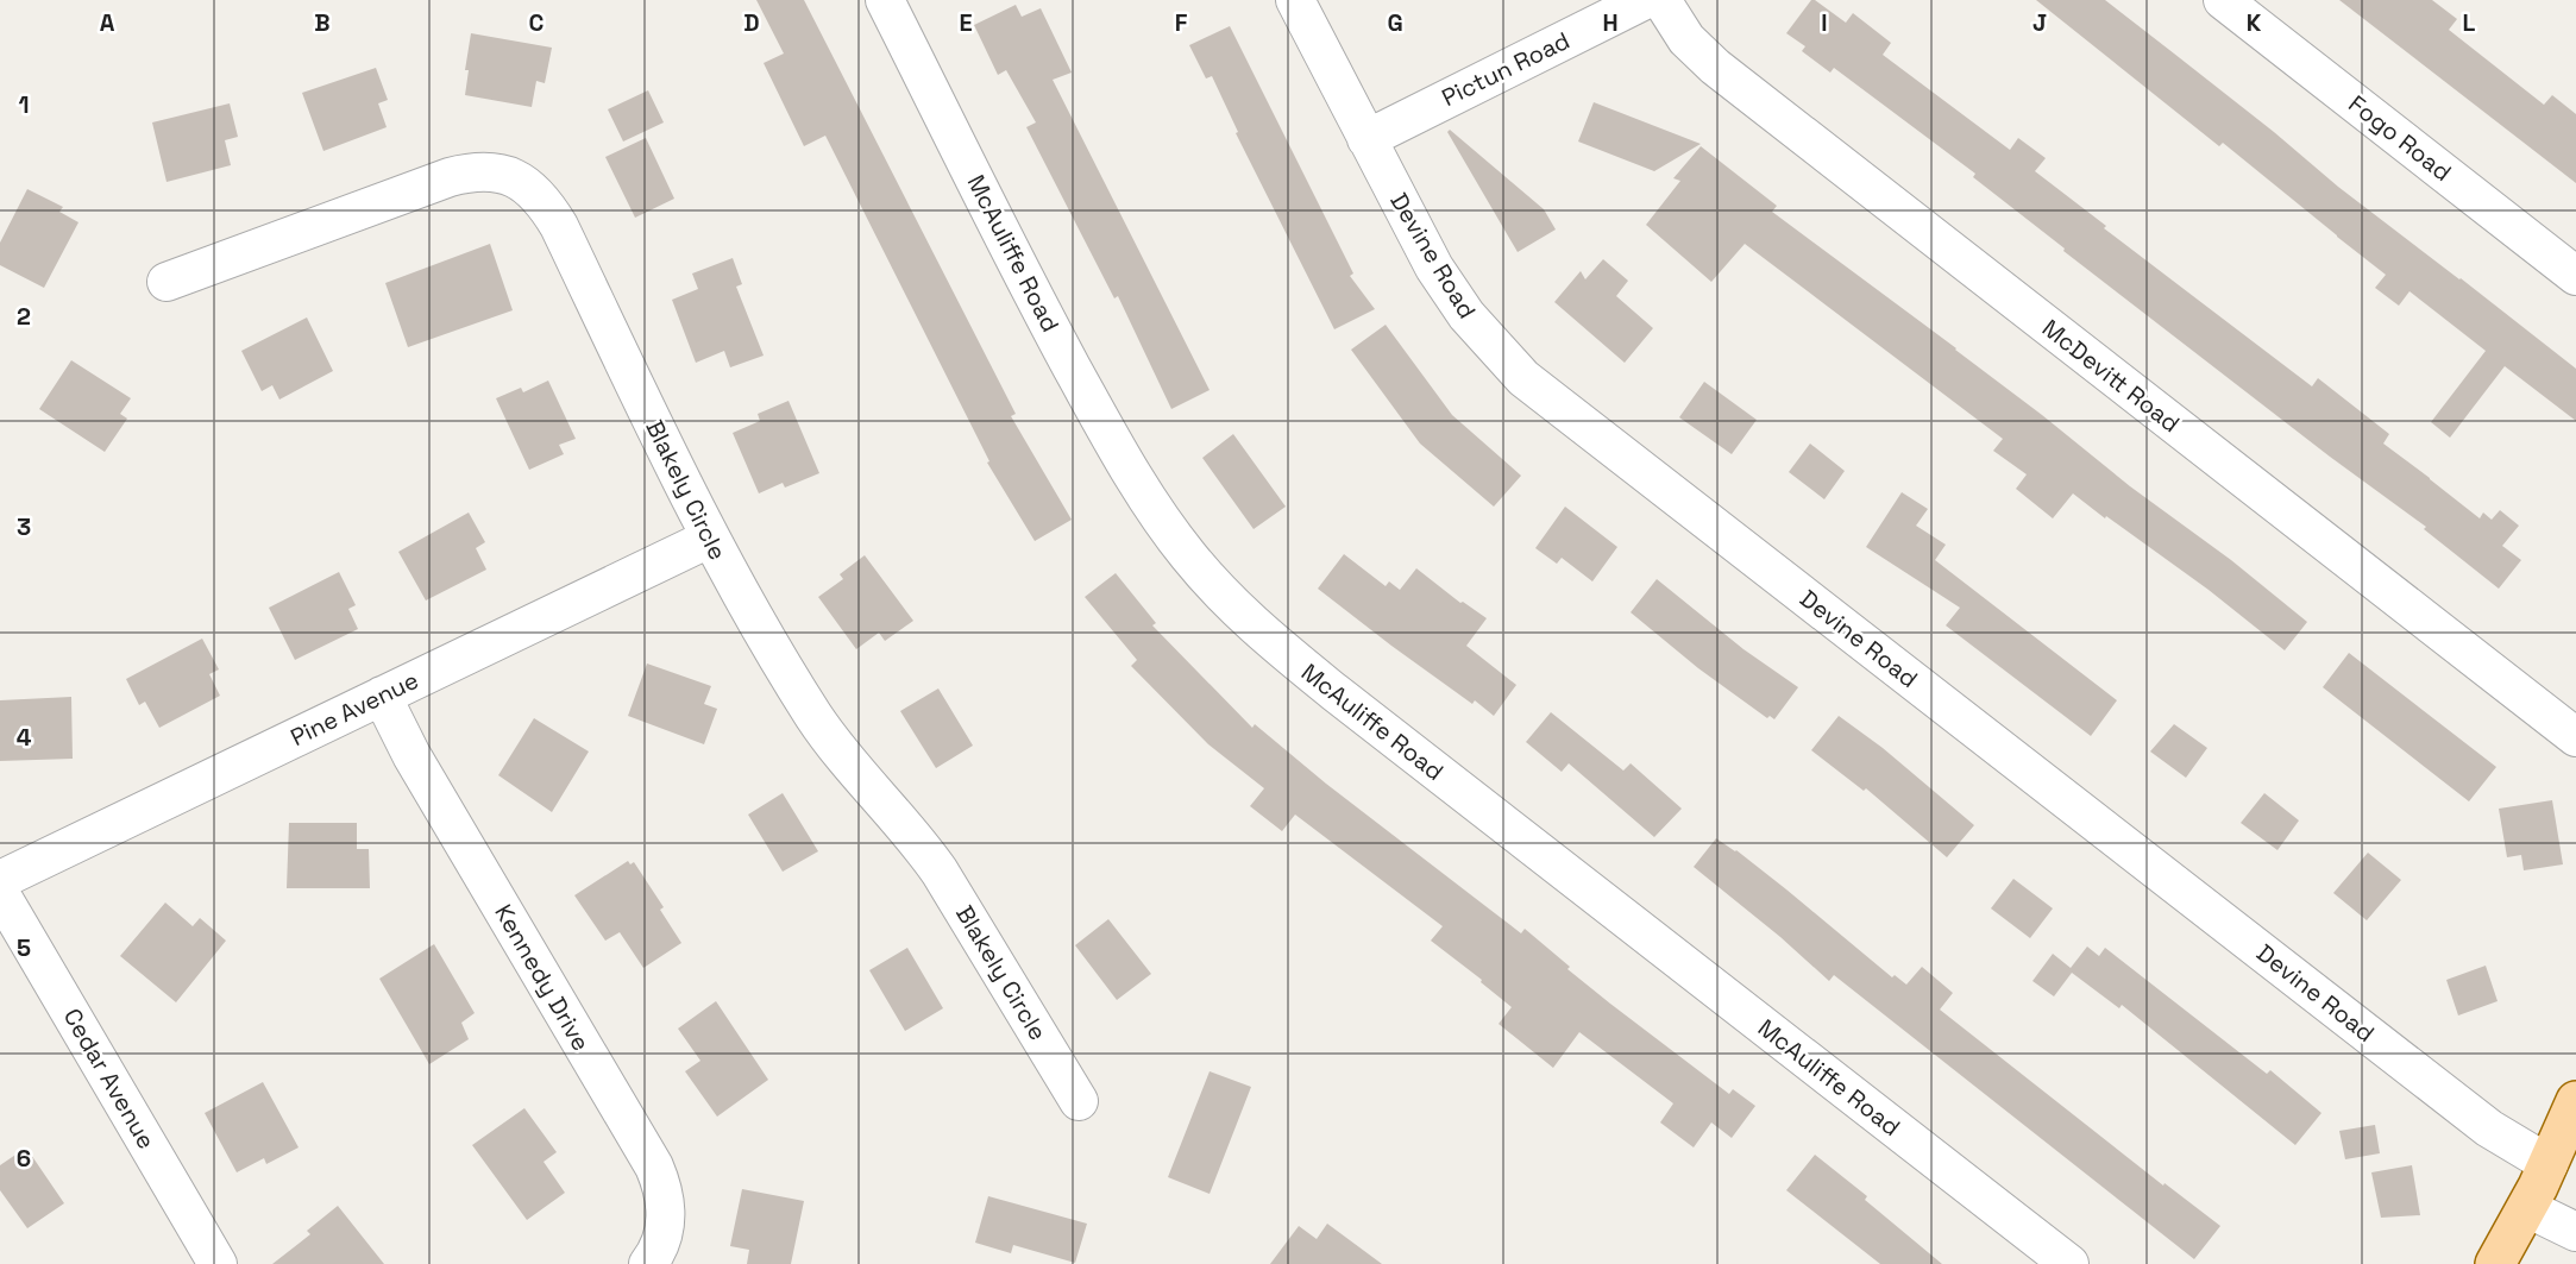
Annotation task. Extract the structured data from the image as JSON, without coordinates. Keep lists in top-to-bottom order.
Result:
{
  "streets": {
    "street": [
      "Pictun Road",
      "Fogo Road",
      "McAuliffe Road",
      "Devine Road",
      "McDevitt Road",
      "Blakely Circle",
      "Pine Avenue",
      "Kennedy Drive",
      "Cedar Avenue"
    ]
  },
  "crossings": [
    ["Pictun Road", "Devine Road"],
    ["Blakely Circle", "Pine Avenue"],
    ["Pine Avenue", "Kennedy Drive"]
  ],
  "grid": {
    "columns": [
      "A",
      "B",
      "C",
      "D",
      "E",
      "F",
      "G",
      "H",
      "I",
      "J",
      "K",
      "L"
    ],
    "rows": [
      "1",
      "2",
      "3",
      "4",
      "5",
      "6"
    ]
  }
}
